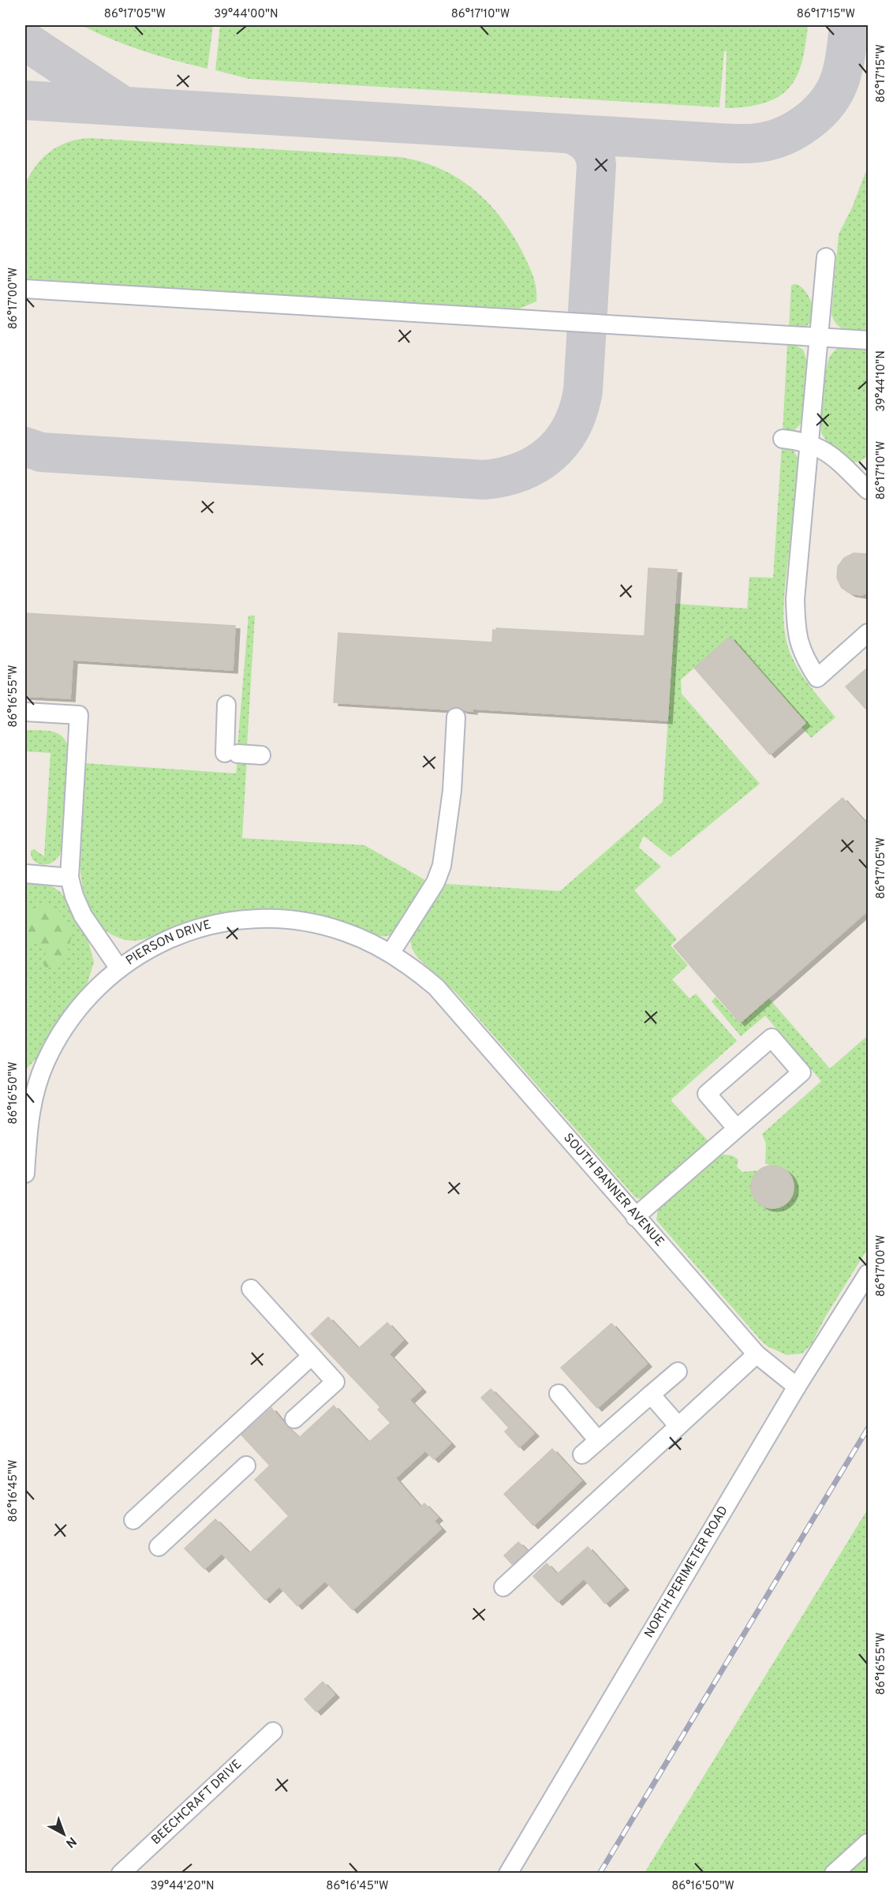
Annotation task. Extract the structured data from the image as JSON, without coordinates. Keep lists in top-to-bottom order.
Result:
{
  "streets": {
    "street": [
      "PIERSON DRIVE",
      "SOUTH BANNER AVENUE",
      "NORTH PERIMETER ROAD",
      "BEECHCRAFT DRIVE"
    ]
  },
  "crossings": [
    ["PIERSON DRIVE", "SOUTH BANNER AVENUE"],
    ["SOUTH BANNER AVENUE", "NORTH PERIMETER ROAD"]
  ],
  "north": "bottom right",
  "coordinates": [
    "86°17'05\"W",
    "39°44'00\"N",
    "86°17'10\"W",
    "86°17'15\"W",
    "86°17'00\"W",
    "39°44'10\"N",
    "86°16'55\"W",
    "86°16'50\"W",
    "86°16'45\"W",
    "39°44'20\"N"
  ]
}
